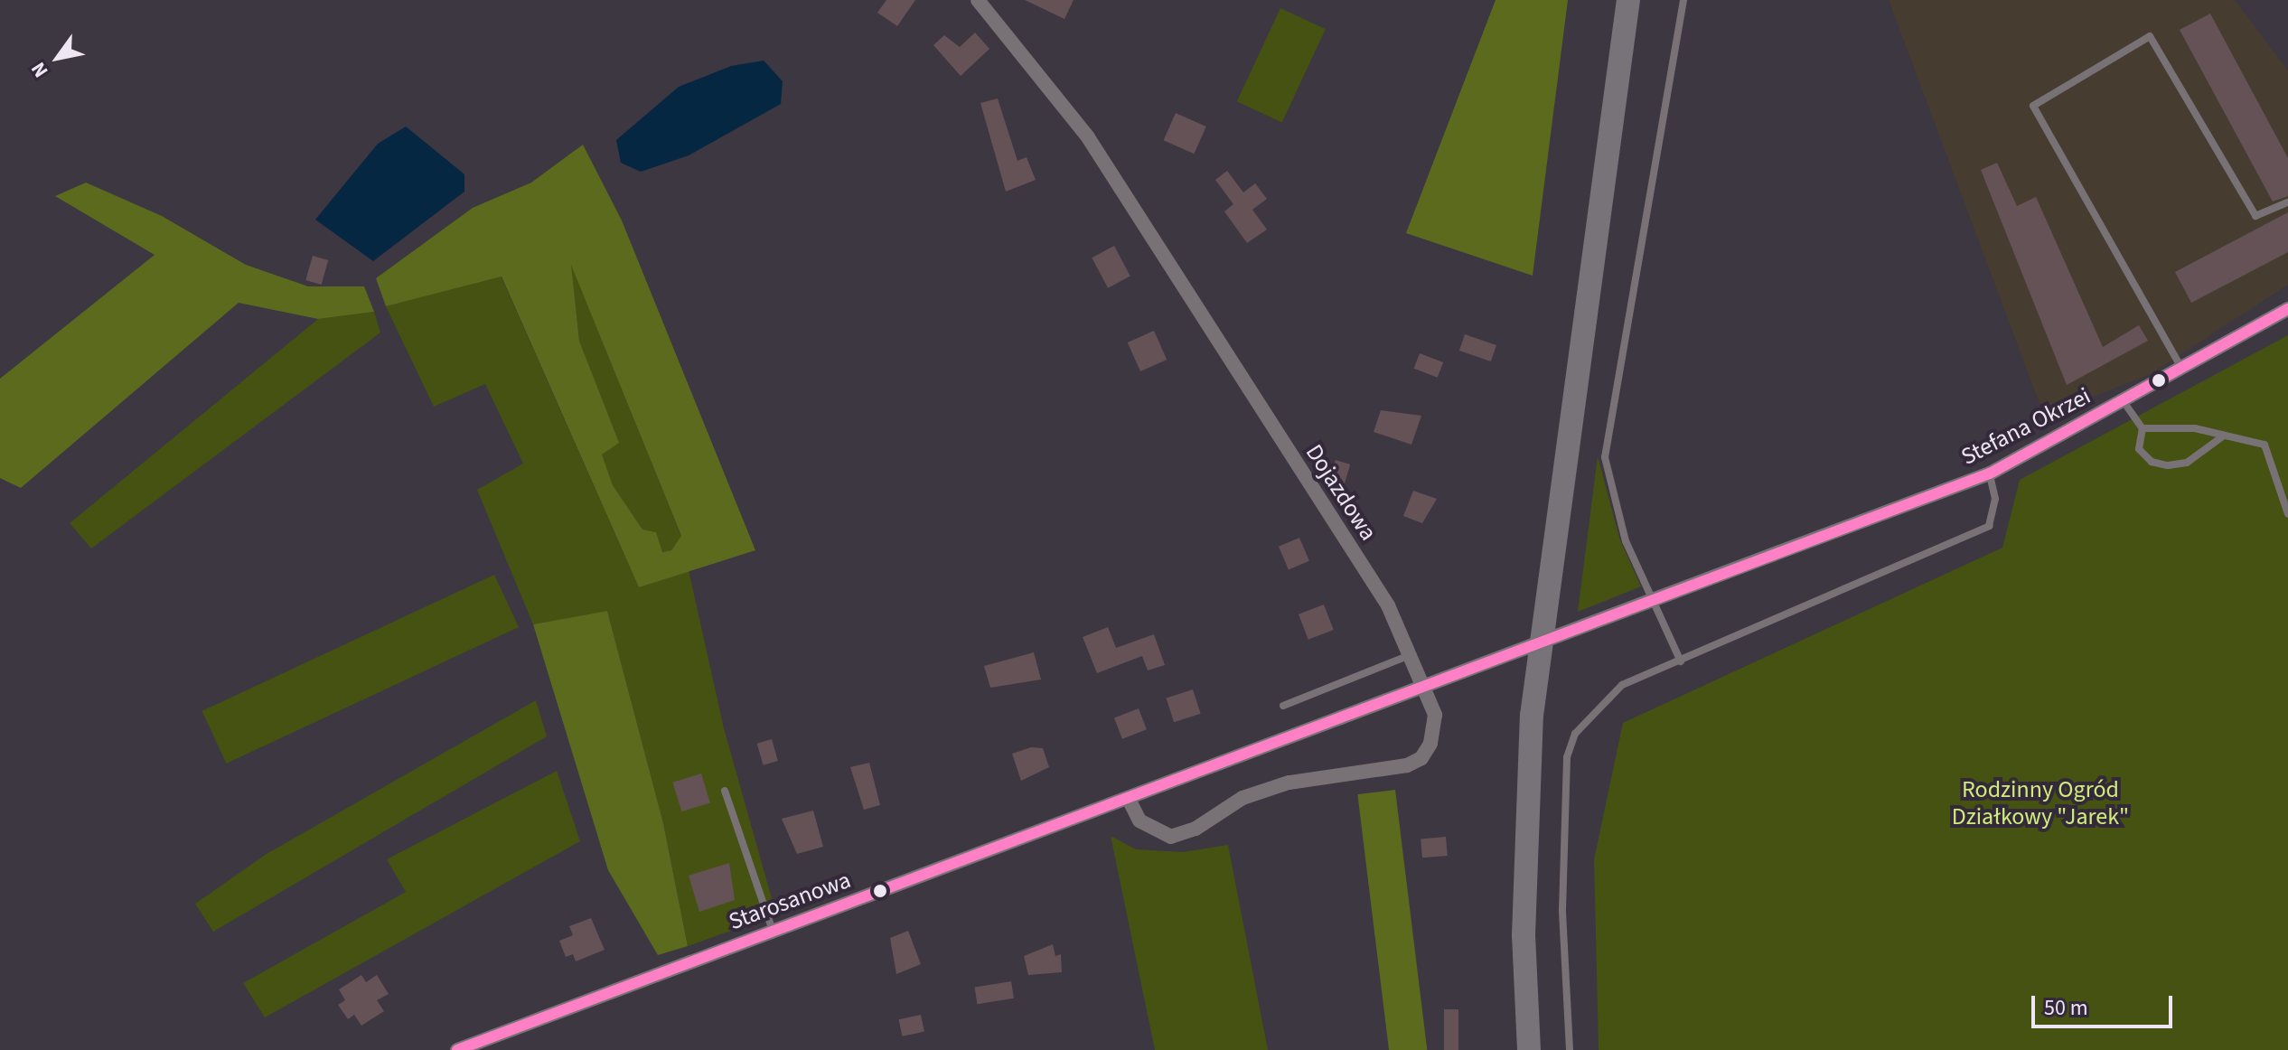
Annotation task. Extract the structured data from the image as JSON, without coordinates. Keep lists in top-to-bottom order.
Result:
{
  "streets": {
    "street": ["Stefana Okrzei", "Dojazdowa", "Starosanowa"]
  },
  "crossings": [
    ["Stefana Okrzei", "Starosanowa"],
    ["Dojazdowa", "Starosanowa"]
  ],
  "parks": ["Rodzinny Ogród Działkowy \"Jarek\""],
  "scale_bar": "50 m",
  "north": "bottom left"
}
